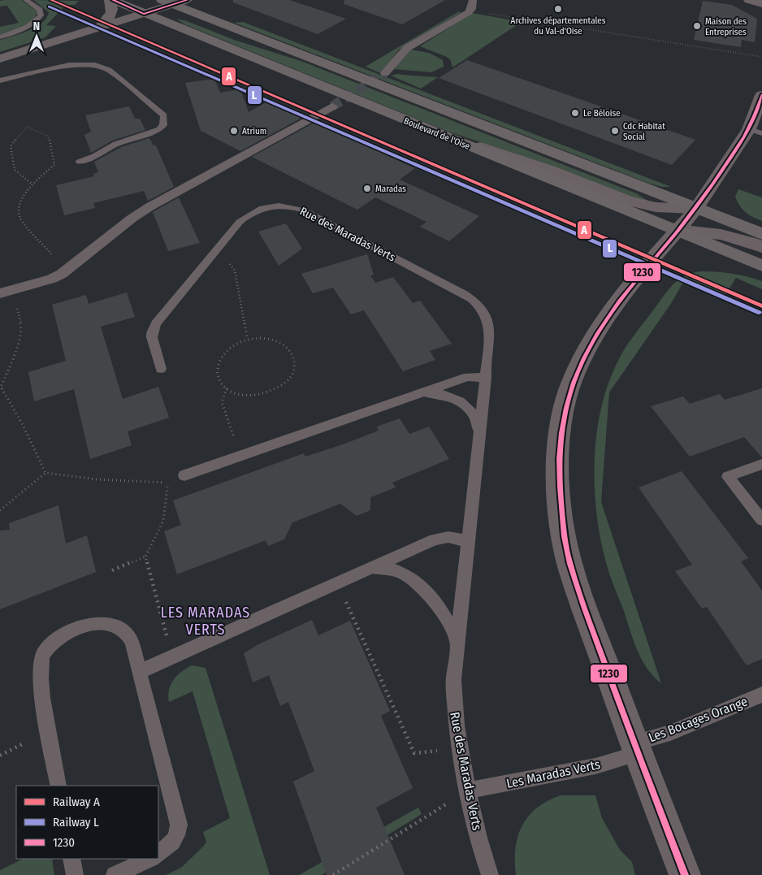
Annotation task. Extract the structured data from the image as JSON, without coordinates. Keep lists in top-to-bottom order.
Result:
{
  "streets": {
    "main road": ["Boulevard de l'Oise"],
    "lane": ["Rue des Maradas Verts", "Les Bocages Orange", "Les Maradas Verts"]
  },
  "crossings": [
    ["Rue des Maradas Verts", "Les Maradas Verts"],
    ["Les Bocages Orange", "Les Maradas Verts"]
  ],
  "districts": ["LES MARADAS VERTS"],
  "places": [
    "Archives départementales du Val-d'Oise",
    "Maison des Entreprises",
    "Le Béloise",
    "Atrium",
    "Cdc Habitat Social",
    "Maradas"
  ],
  "lines": ["rail line A", "transit line 1230", "rail line L"],
  "legend": ["Railway A", "Railway L", "1230"],
  "north": "top"
}
